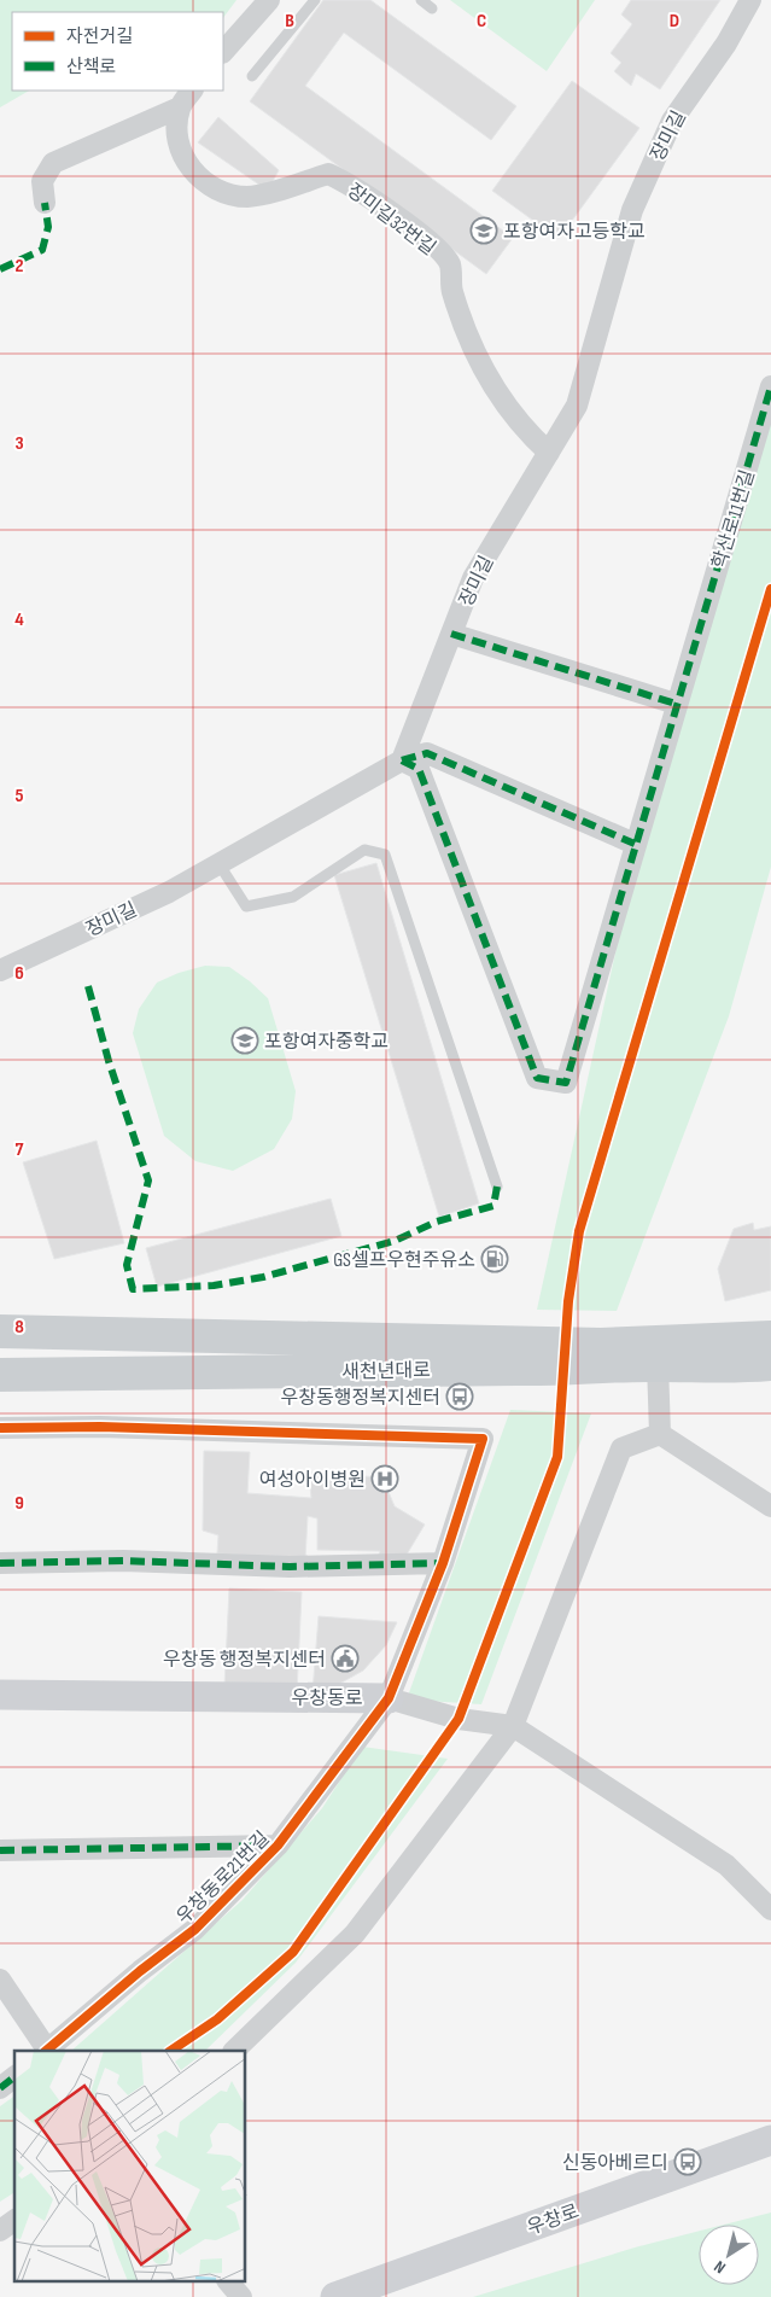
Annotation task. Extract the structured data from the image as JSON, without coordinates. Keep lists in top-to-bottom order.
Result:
{
  "streets": {
    "main road": ["새천년대로", "우창동로", "우창로"],
    "street": [
      "장미길",
      "장미길32번길",
      "학산로11번길",
      "우창동로21번길"
    ]
  },
  "crossings": [
    ["장미길", "장미길32번길"],
    ["장미길", "학산로11번길"],
    ["우창동로", "우창동로21번길"]
  ],
  "places": {
    "school or university": ["포항여자고등학교", "포항여자중학교"],
    "fuel station": ["GS셀프우현주유소"],
    "bus stop": ["우창동행정복지센터", "신동아베르디"],
    "hospital": ["여성아이병원"],
    "public building": ["우창동 행정복지센터"]
  },
  "legend": ["자전거길", "산책로"],
  "north": "bottom left",
  "grid": {
    "columns": ["B", "C", "D"],
    "rows": [
      "2",
      "3",
      "4",
      "5",
      "6",
      "7",
      "8",
      "9"
    ]
  }
}
